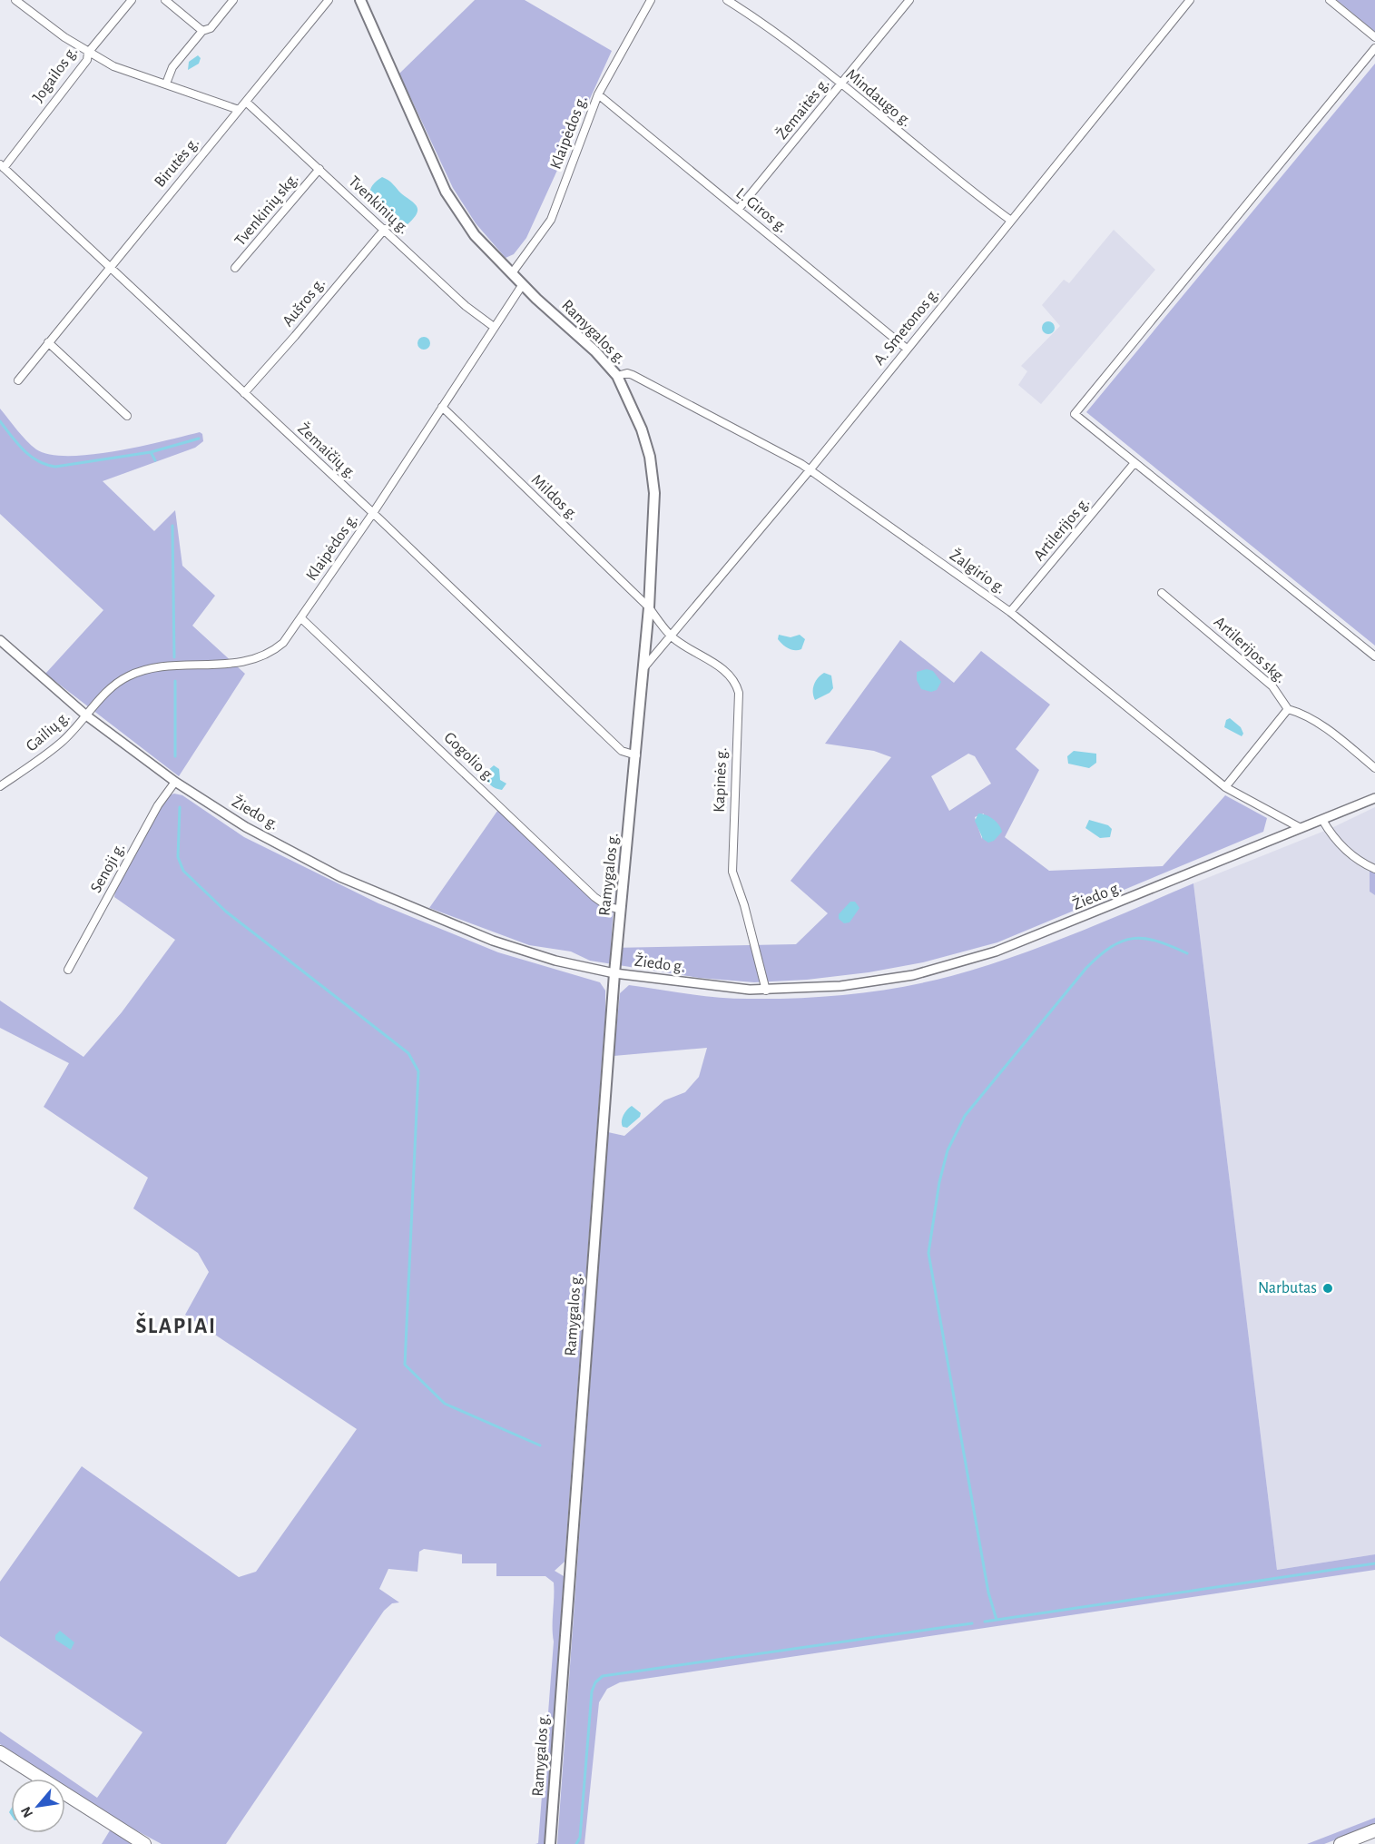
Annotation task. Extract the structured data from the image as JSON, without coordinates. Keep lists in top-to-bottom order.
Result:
{
  "streets": {
    "main road": ["Ramygalos g."],
    "street": [
      "Jogailos g.",
      "Mindaugo g.",
      "Žemaitės g.",
      "Klaipėdos g.",
      "Birutės g.",
      "Tvenkinių g.",
      "Tvenkinių skg.",
      "L. Giros g.",
      "Aušros g.",
      "A. Smetonos g.",
      "Žemaičių g.",
      "Mildos g.",
      "Artilerijos g.",
      "Žalgirio g.",
      "Artilerijos skg.",
      "Gailių g.",
      "Gogolio g.",
      "Kapinės g.",
      "Žiedo g.",
      "Senoji g."
    ]
  },
  "crossings": [
    ["Jogailos g.", "Žemaičių g."],
    ["Mindaugo g.", "Žemaitės g."],
    ["Mindaugo g.", "A. Smetonos g."],
    ["Žemaitės g.", "L. Giros g."],
    ["Klaipėdos g.", "Tvenkinių g."],
    ["Klaipėdos g.", "L. Giros g."],
    ["Klaipėdos g.", "Ramygalos g."],
    ["Klaipėdos g.", "Žemaičių g."],
    ["Klaipėdos g.", "Mildos g."],
    ["Klaipėdos g.", "Gailių g."],
    ["Klaipėdos g.", "Gogolio g."],
    ["Klaipėdos g.", "Žiedo g."],
    ["Birutės g.", "Tvenkinių g."],
    ["Birutės g.", "Žemaičių g."],
    ["Tvenkinių g.", "Tvenkinių skg."],
    ["Tvenkinių g.", "Aušros g."],
    ["L. Giros g.", "A. Smetonos g."],
    ["Aušros g.", "Žemaičių g."],
    ["A. Smetonos g.", "Ramygalos g."],
    ["A. Smetonos g.", "Žalgirio g."],
    ["A. Smetonos g.", "Kapinės g."],
    ["Ramygalos g.", "Žemaičių g."],
    ["Ramygalos g.", "Mildos g."],
    ["Ramygalos g.", "Žalgirio g."],
    ["Ramygalos g.", "Gogolio g."],
    ["Ramygalos g.", "Kapinės g."],
    ["Ramygalos g.", "Žiedo g."],
    ["Mildos g.", "Kapinės g."],
    ["Artilerijos g.", "Žalgirio g."],
    ["Žalgirio g.", "Artilerijos skg."],
    ["Žalgirio g.", "Žiedo g."],
    ["Gailių g.", "Žiedo g."],
    ["Kapinės g.", "Žiedo g."],
    ["Žiedo g.", "Senoji g."]
  ],
  "districts": ["ŠLAPIAI"],
  "places": ["Narbutas"],
  "north": "bottom left"
}
